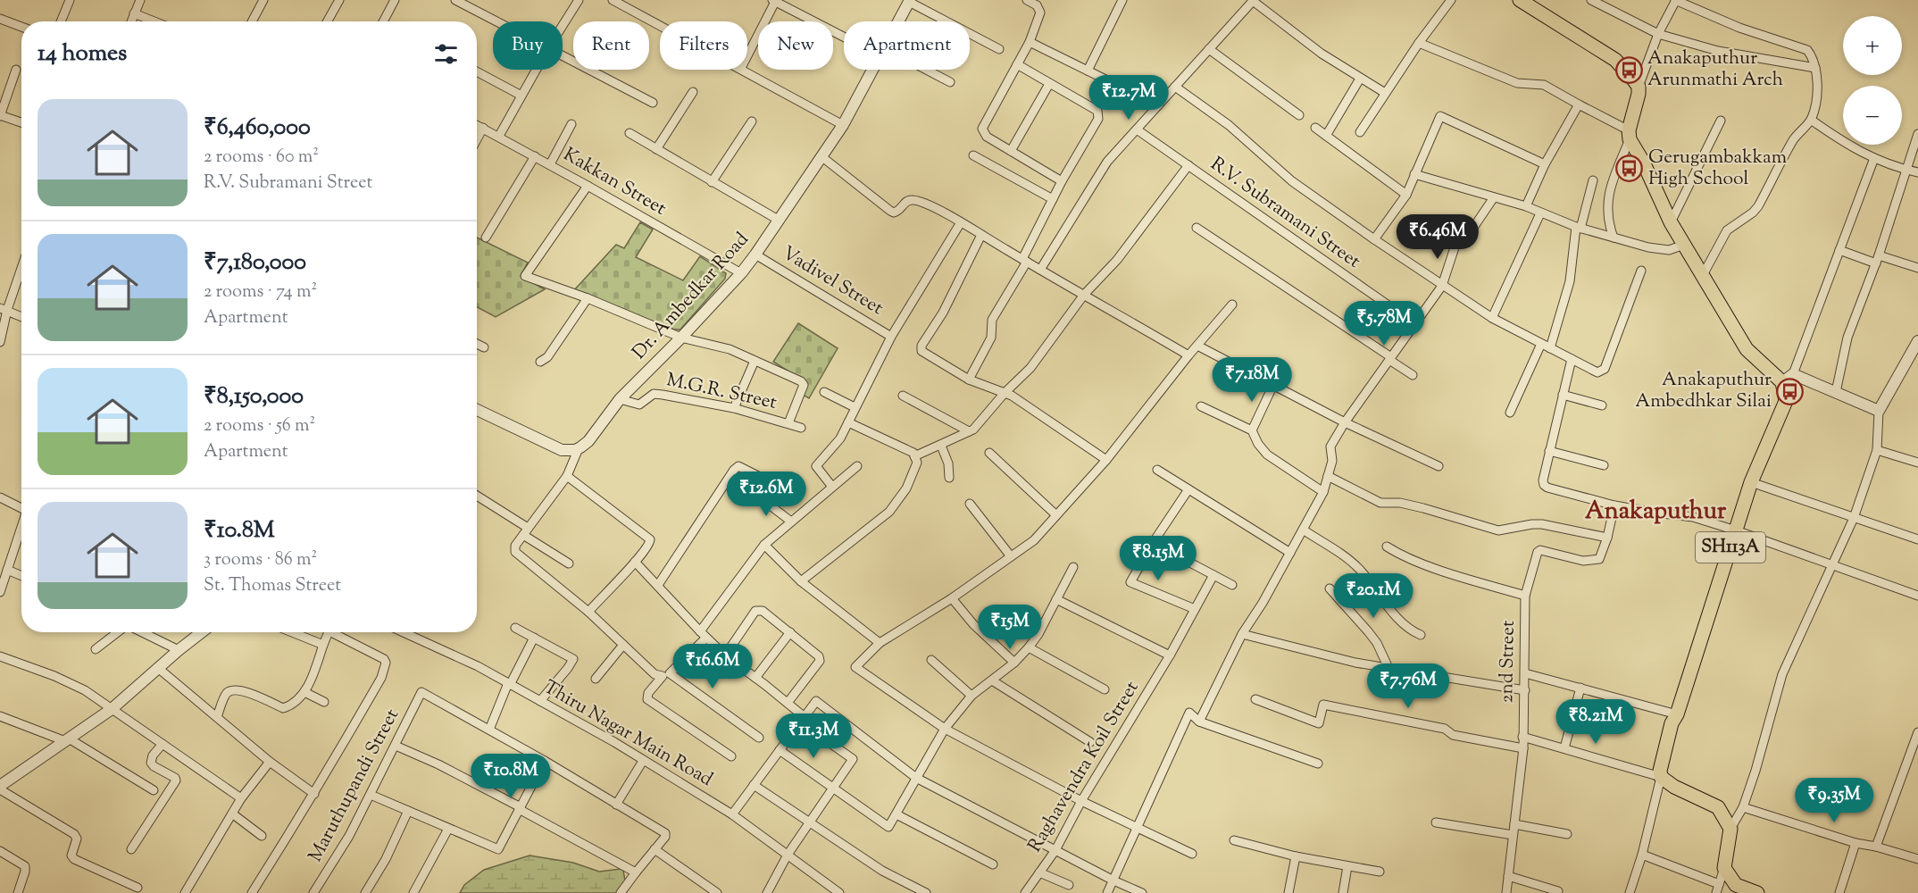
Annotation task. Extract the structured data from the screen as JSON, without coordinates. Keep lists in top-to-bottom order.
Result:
{
  "streets": {
    "main road": ["SH113A"],
    "street": [
      "Kakkan Street",
      "R.V. Subramani Street",
      "Vadivel Street",
      "Dr. Ambedkar Road",
      "M.G.R. Street",
      "2nd Street",
      "Thiru Nagar Main Road",
      "Raghavendra Koil Street",
      "Maruthupandi Street"
    ]
  },
  "crossings": [
    ["Kakkan Street", "Dr. Ambedkar Road"],
    ["Kakkan Street", "M.G.R. Street"],
    ["Vadivel Street", "Dr. Ambedkar Road"],
    ["Dr. Ambedkar Road", "M.G.R. Street"]
  ],
  "districts": ["Anakaputhur"],
  "places": {
    "bus stop": ["Anakaputhur Arunmathi Arch", "Gerugambakkam High School", "Anakaputhur Ambedhkar Silai"]
  },
  "page": {
    "map_buttons": ["+", "−"],
    "chip": [
      "Buy",
      "Rent",
      "Filters",
      "New",
      "Apartment"
    ],
    "heading": "14 homes",
    "price": [
      "₹12.7M",
      "₹6.46M",
      "₹5.78M",
      "₹7.18M",
      "₹12.6M",
      "₹8.15M",
      "₹20.1M",
      "₹15M",
      "₹16.6M",
      "₹7.76M",
      "₹8.21M",
      "₹11.3M",
      "₹10.8M",
      "₹9.35M"
    ],
    "list": [
      {
        "name": "₹6,460,000",
        "note": "2 rooms · 60 m² · R.V. Subramani Street"
      },
      {
        "name": "₹7,180,000",
        "note": "2 rooms · 74 m² · Apartment"
      },
      {
        "name": "₹8,150,000",
        "note": "2 rooms · 56 m² · Apartment"
      },
      {
        "name": "₹10.8M",
        "note": "3 rooms · 86 m² · St. Thomas Street"
      }
    ]
  }
}
